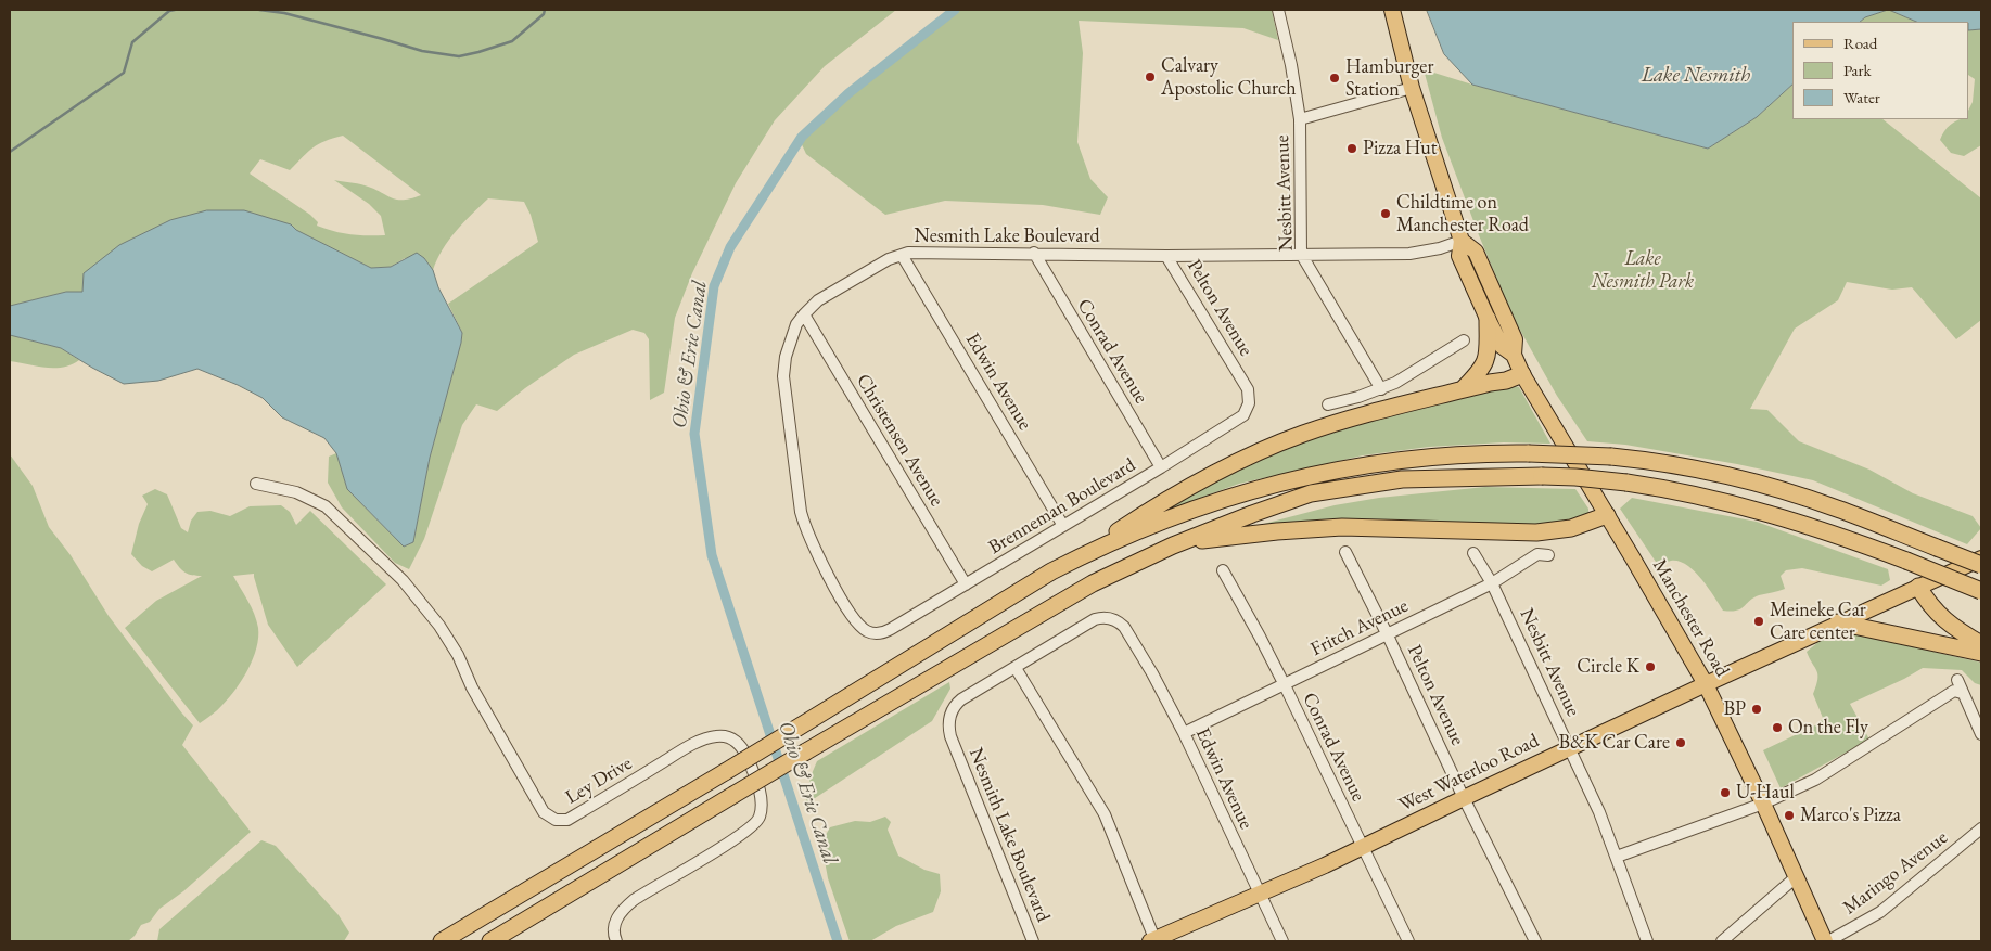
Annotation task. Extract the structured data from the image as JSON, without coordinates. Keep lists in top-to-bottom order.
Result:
{
  "streets": {
    "main road": ["Manchester Road", "West Waterloo Road"],
    "street": [
      "Nesbitt Avenue",
      "Nesmith Lake Boulevard",
      "Pelton Avenue",
      "Conrad Avenue",
      "Edwin Avenue",
      "Christensen Avenue",
      "Brenneman Boulevard",
      "Fritch Avenue",
      "Ley Drive",
      "Maringo Avenue"
    ]
  },
  "crossings": [
    ["Nesbitt Avenue", "Nesmith Lake Boulevard"],
    ["Nesbitt Avenue", "Fritch Avenue"],
    ["Nesbitt Avenue", "West Waterloo Road"],
    ["Nesmith Lake Boulevard", "Pelton Avenue"],
    ["Nesmith Lake Boulevard", "Conrad Avenue"],
    ["Nesmith Lake Boulevard", "Edwin Avenue"],
    ["Nesmith Lake Boulevard", "Christensen Avenue"],
    ["Nesmith Lake Boulevard", "Brenneman Boulevard"],
    ["Nesmith Lake Boulevard", "Manchester Road"],
    ["Pelton Avenue", "Brenneman Boulevard"],
    ["Pelton Avenue", "Fritch Avenue"],
    ["Pelton Avenue", "West Waterloo Road"],
    ["Conrad Avenue", "Brenneman Boulevard"],
    ["Conrad Avenue", "Fritch Avenue"],
    ["Conrad Avenue", "West Waterloo Road"],
    ["Edwin Avenue", "Brenneman Boulevard"],
    ["Edwin Avenue", "Fritch Avenue"],
    ["Edwin Avenue", "West Waterloo Road"],
    ["Christensen Avenue", "Brenneman Boulevard"],
    ["Manchester Road", "West Waterloo Road"],
    ["Manchester Road", "Maringo Avenue"]
  ],
  "water": ["Lake Nesmith", "Ohio & Erie Canal"],
  "parks": ["Lake Nesmith Park"],
  "places": [
    "Calvary Apostolic Church",
    "Hamburger Station",
    "Pizza Hut",
    "Childtime on Manchester Road",
    "Meineke Car Care center",
    "Circle K",
    "BP",
    "On the Fly",
    "B&K Car Care",
    "U-Haul",
    "Marco's Pizza"
  ],
  "legend": ["Road", "Park", "Water"]
}
